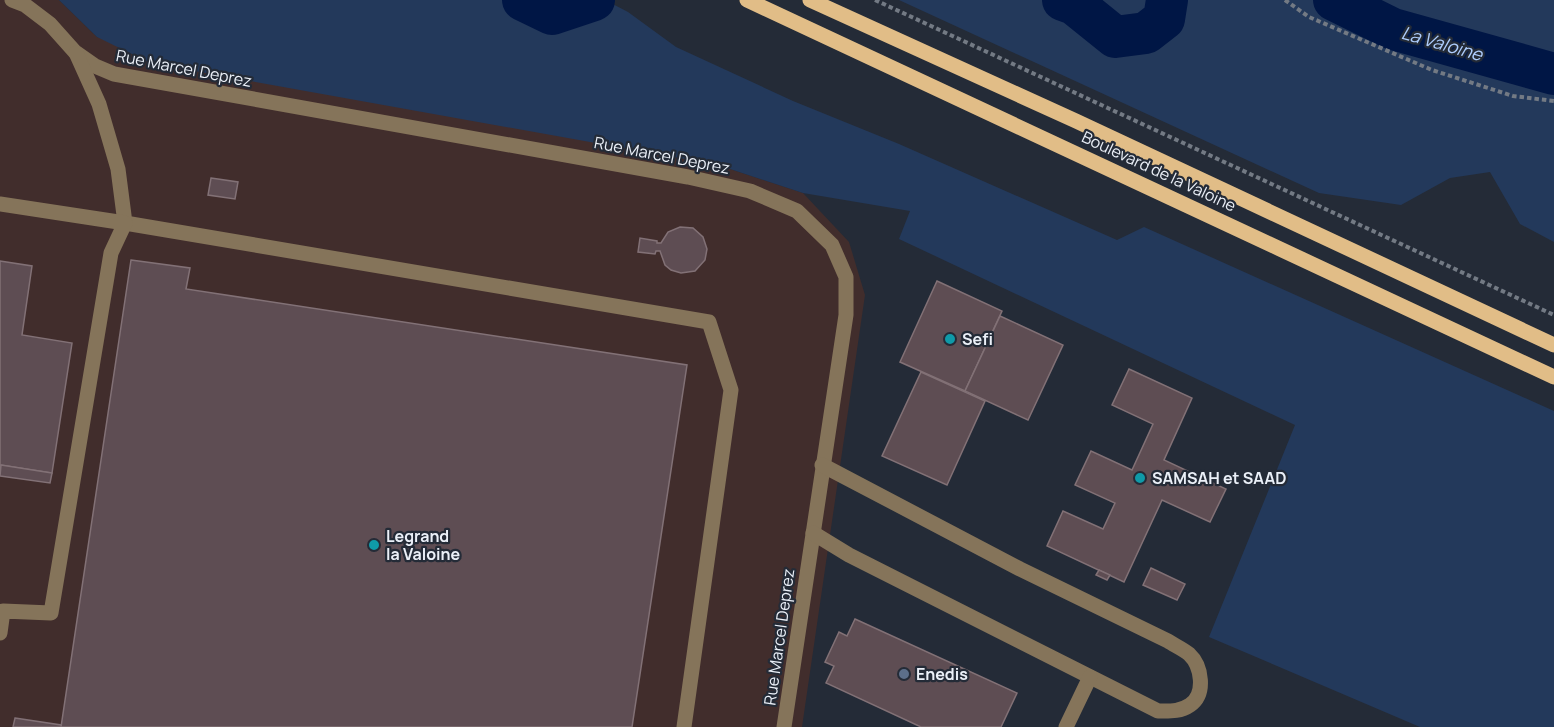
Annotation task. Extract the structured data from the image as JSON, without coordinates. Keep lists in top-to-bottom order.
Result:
{
  "streets": {
    "main road": ["Boulevard de la Valoine"],
    "street": ["Rue Marcel Deprez"]
  },
  "water": ["La Valoine"],
  "places": [
    "Sefi",
    "SAMSAH et SAAD",
    "Legrand la Valoine",
    "Enedis"
  ]
}
